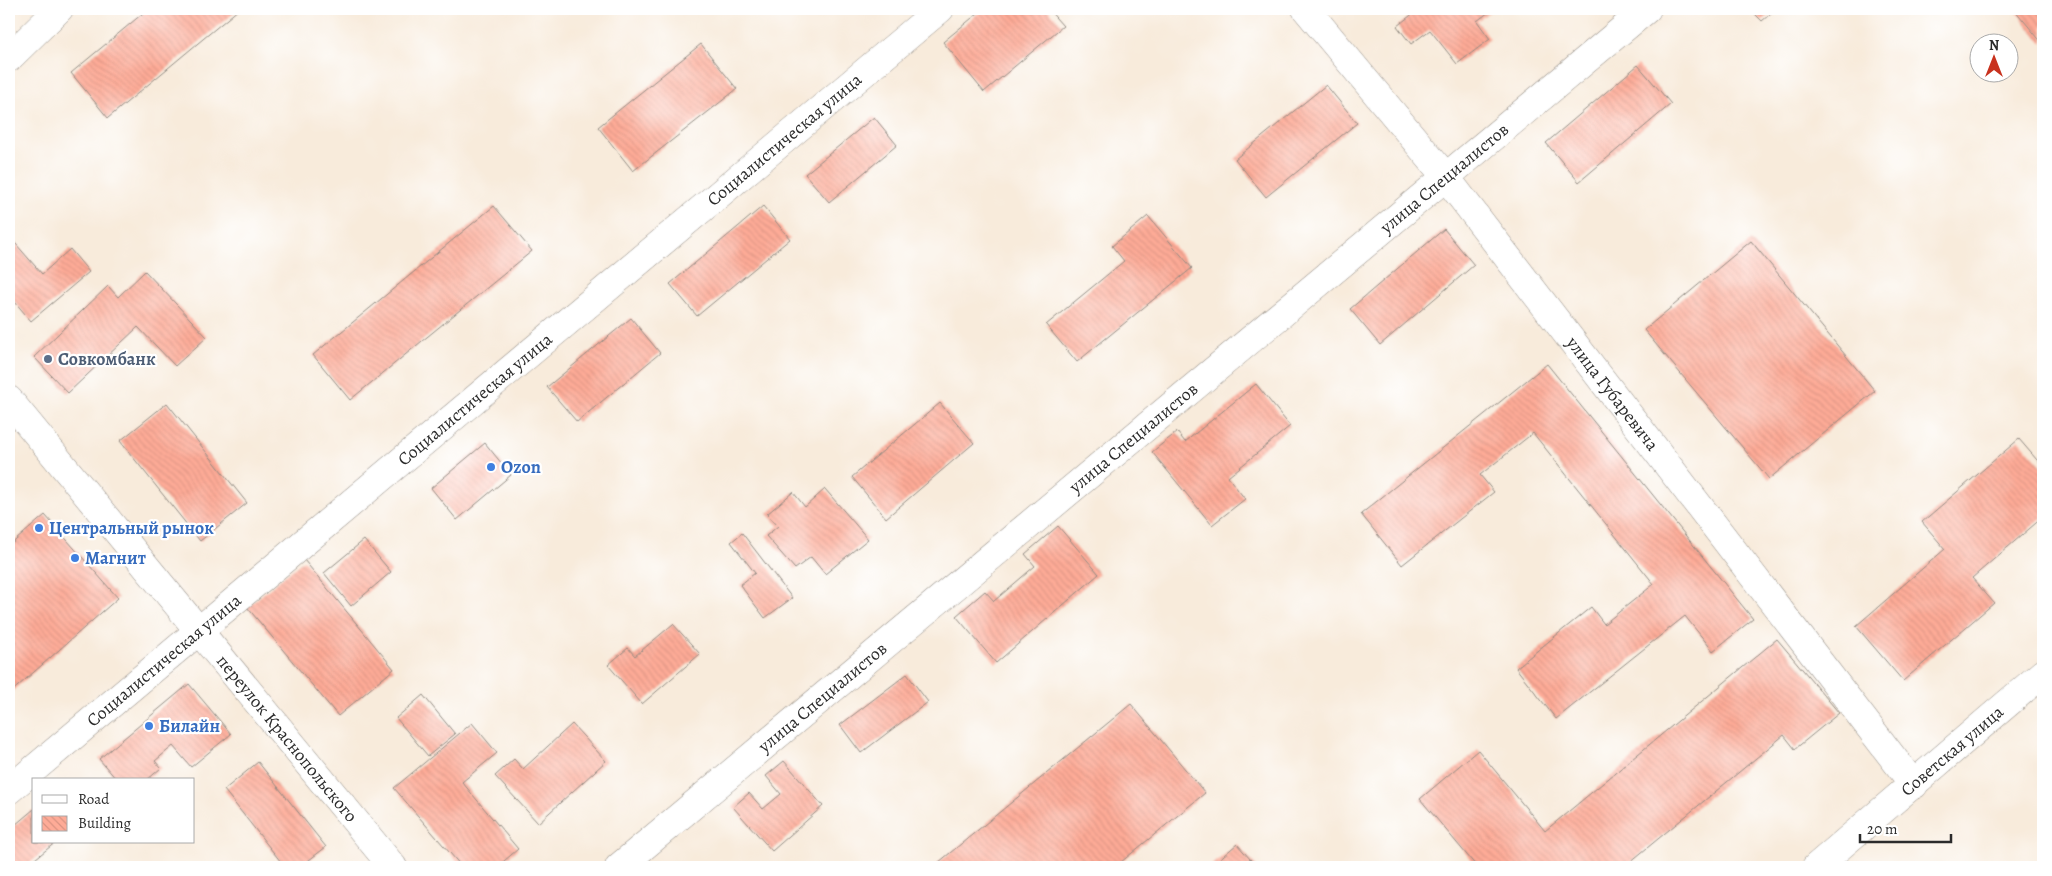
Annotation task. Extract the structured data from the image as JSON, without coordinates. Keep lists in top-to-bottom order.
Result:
{
  "streets": {
    "street": [
      "Социалистическая улица",
      "улица Специалистов",
      "улица Губаревича",
      "переулок Краснопольского",
      "Советская улица"
    ]
  },
  "crossings": [
    ["Социалистическая улица", "переулок Краснопольского"],
    ["улица Специалистов", "улица Губаревича"],
    ["улица Губаревича", "Советская улица"]
  ],
  "places": [
    "Совкомбанк",
    "Ozon",
    "Центральный рынок",
    "Магнит",
    "Билайн"
  ],
  "legend": ["Road", "Building"],
  "scale_bar": "20 m",
  "north": "top"
}
